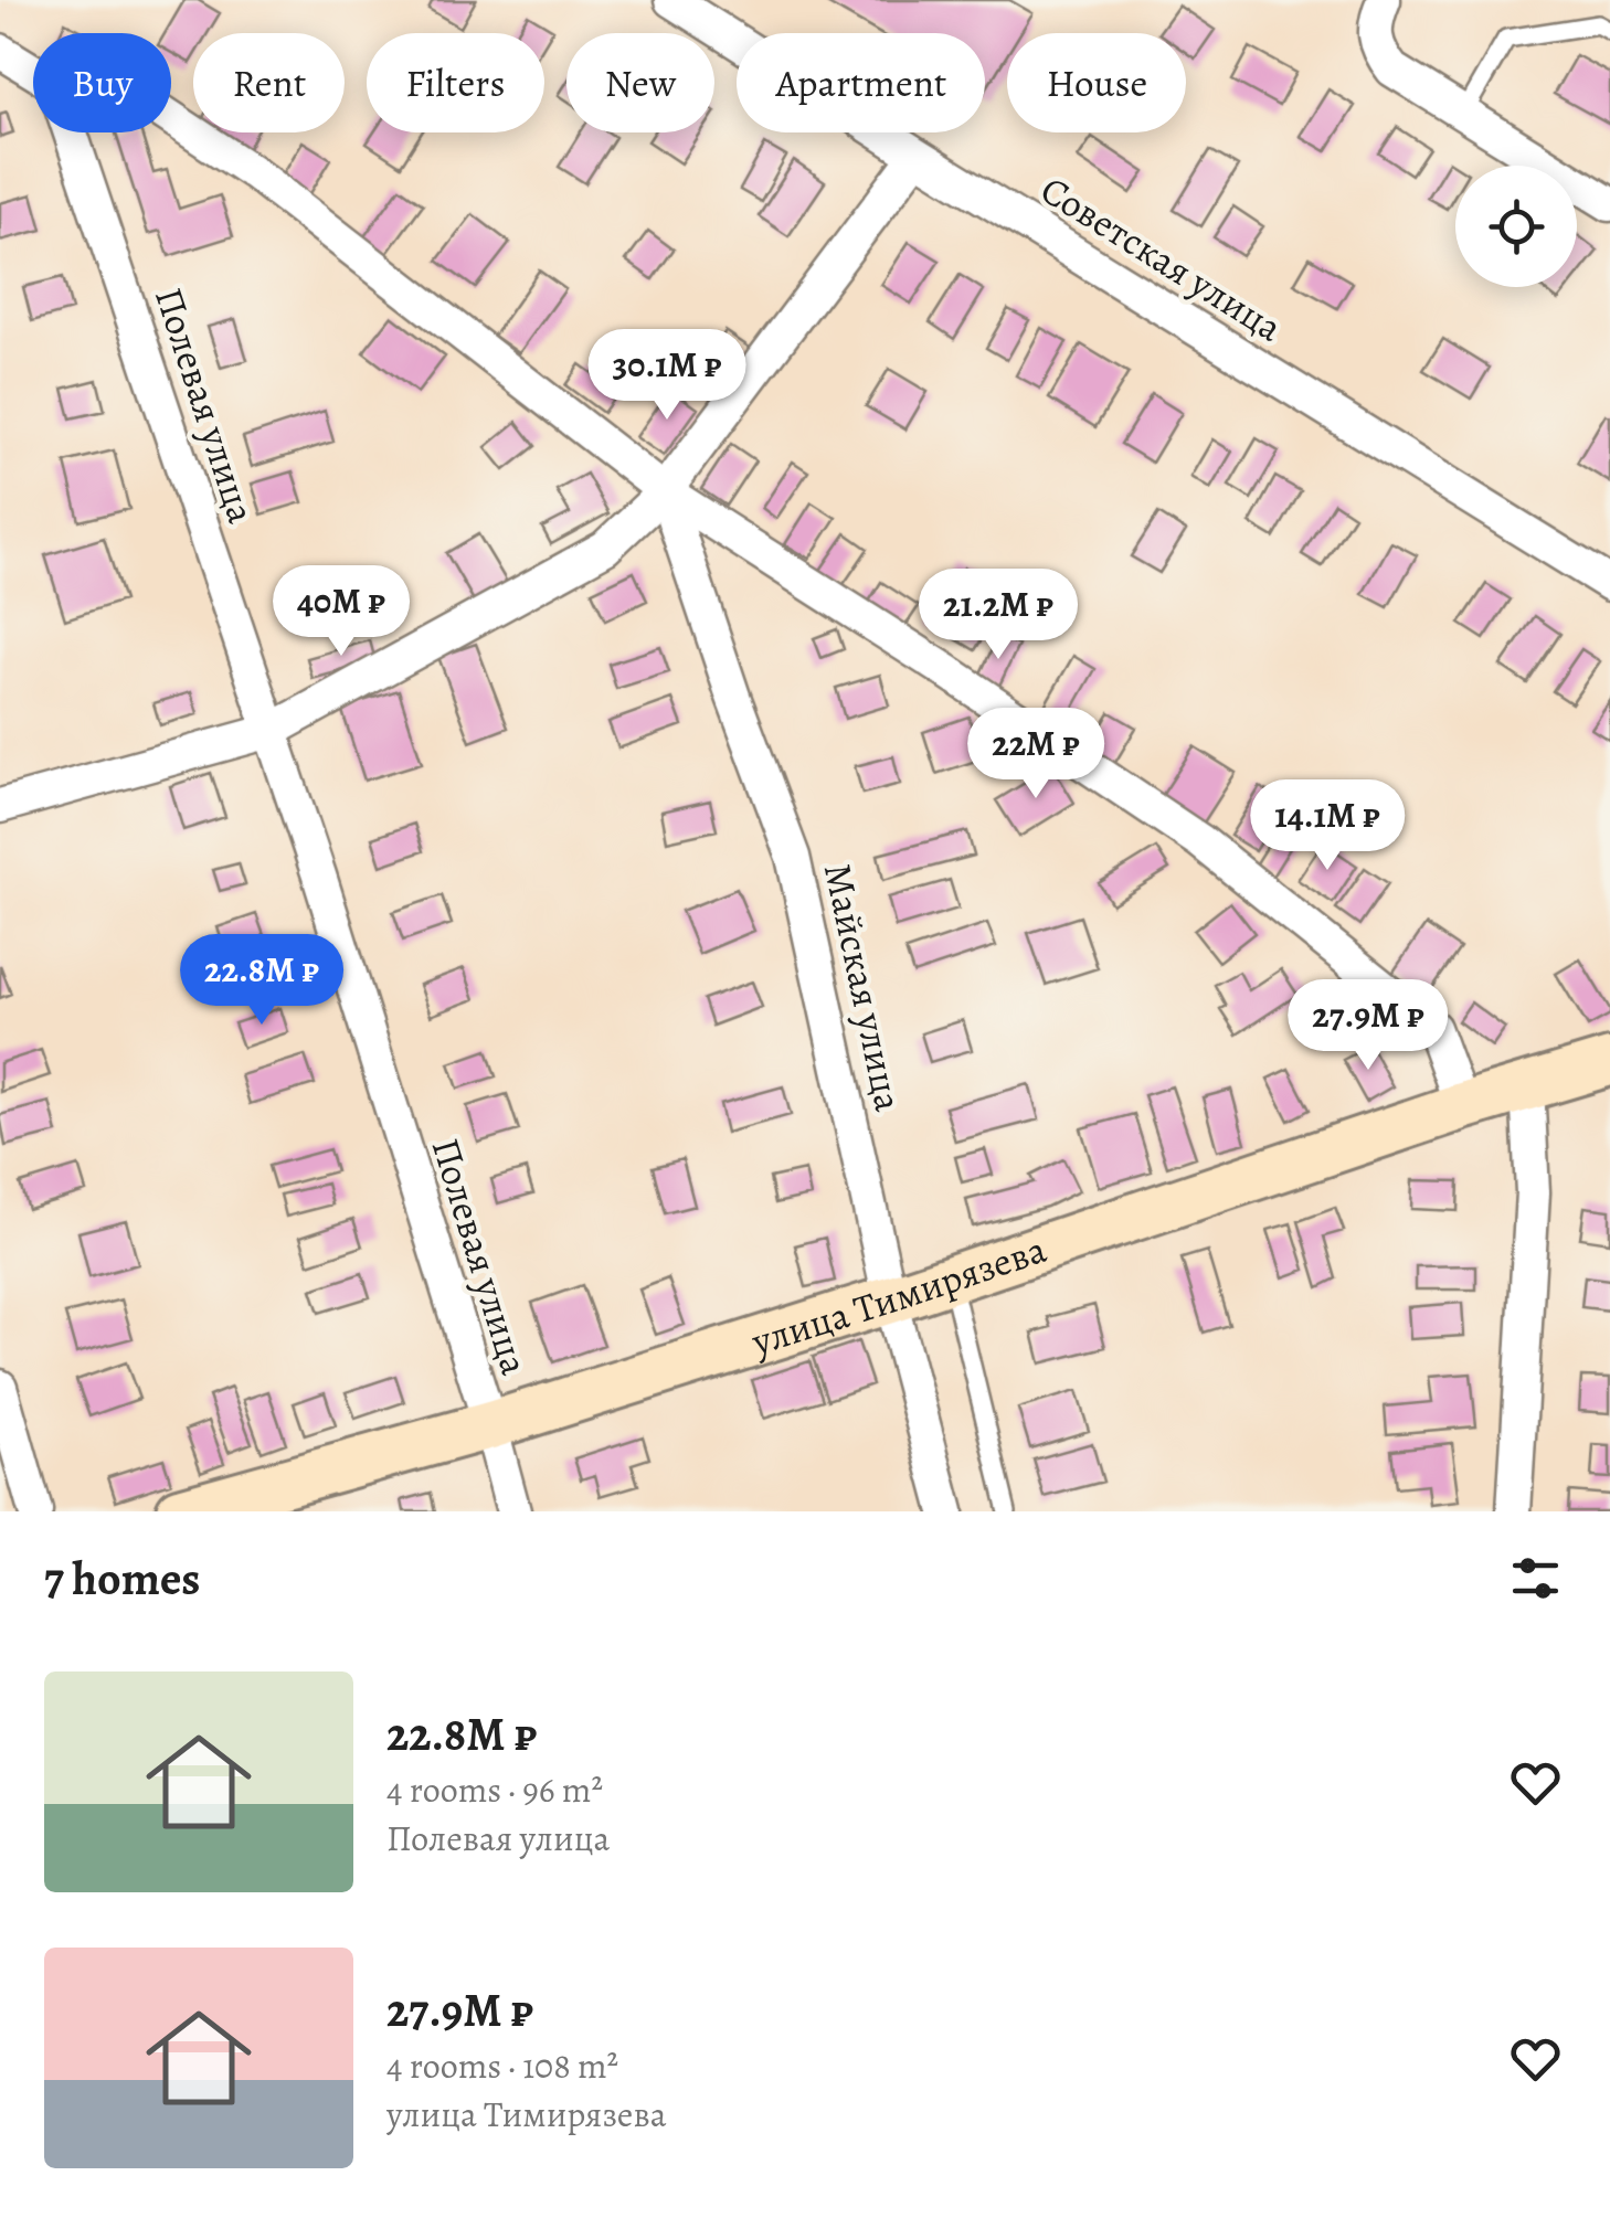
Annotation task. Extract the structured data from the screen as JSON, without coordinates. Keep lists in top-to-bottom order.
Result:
{
  "streets": {
    "main road": ["улица Тимирязева"],
    "street": ["Советская улица", "Полевая улица", "Майская улица"]
  },
  "crossings": [
    ["Полевая улица", "улица Тимирязева"],
    ["Майская улица", "улица Тимирязева"]
  ],
  "page": {
    "chip": [
      "Buy",
      "Rent",
      "Filters",
      "New",
      "Apartment",
      "House"
    ],
    "price": [
      "30.1M ₽",
      "40M ₽",
      "21.2M ₽",
      "22M ₽",
      "14.1M ₽",
      "22.8M ₽",
      "27.9M ₽"
    ],
    "heading": "7 homes",
    "list": [
      {
        "name": "22.8M ₽",
        "note": "4 rooms · 96 m² · Полевая улица"
      },
      {
        "name": "27.9M ₽",
        "note": "4 rooms · 108 m² · улица Тимирязева"
      }
    ]
  }
}
